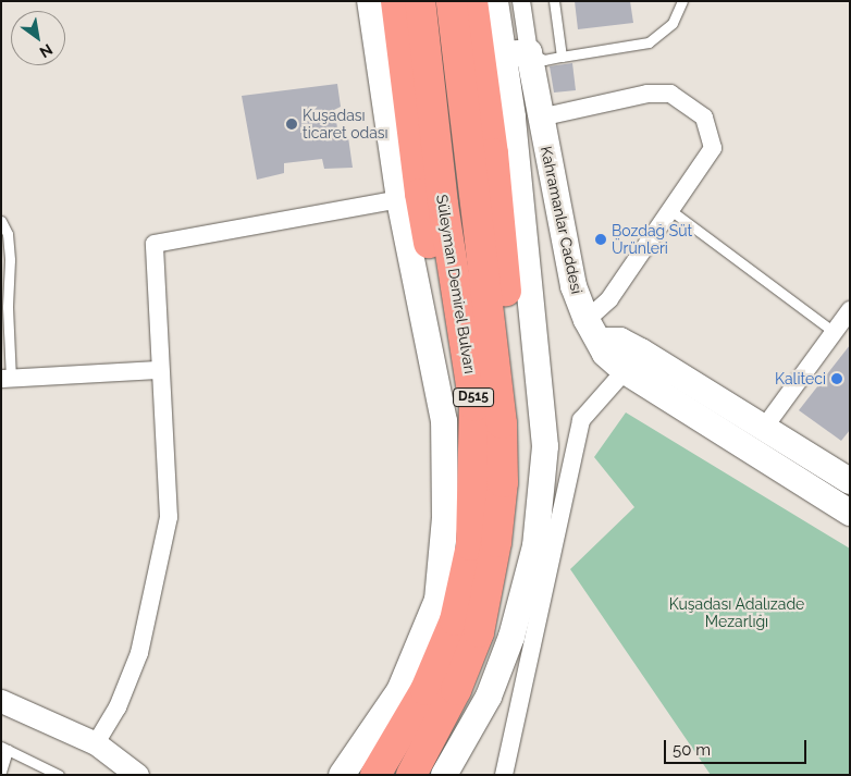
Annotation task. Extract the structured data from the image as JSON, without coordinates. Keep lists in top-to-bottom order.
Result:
{
  "streets": {
    "highway": ["Süleyman Demirel Bulvarı", "D515"],
    "main road": ["Kahramanlar Caddesi"]
  },
  "parks": ["Kuşadası Adalızade Mezarlığı"],
  "places": ["Kuşadası ticaret odası", "Bozdağ Süt Ürünleri", "Kaliteci"],
  "scale_bar": "50 m",
  "north": "bottom right"
}
